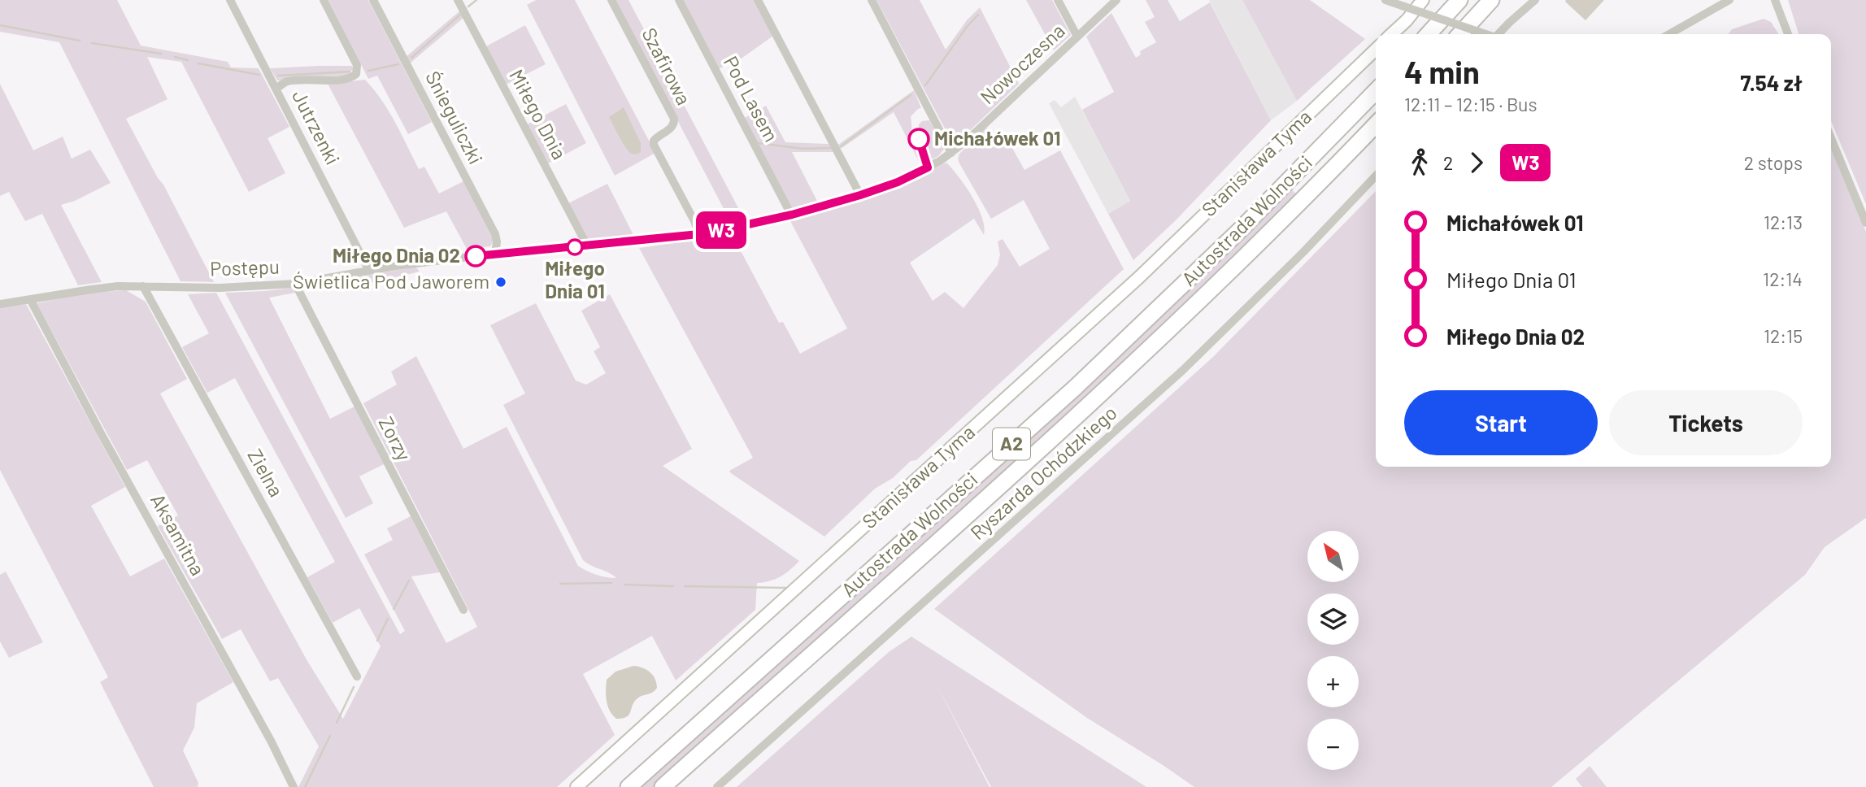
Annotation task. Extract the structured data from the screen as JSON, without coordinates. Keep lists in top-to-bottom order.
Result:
{
  "streets": {
    "highway": ["Autostrada Wolności", "A2"],
    "street": [
      "Nowoczesna",
      "Szafirowa",
      "Pod Lasem",
      "Miłego Dnia",
      "Śnieguliczki",
      "Jutrzenki",
      "Stanisława Tyma",
      "Postępu",
      "Zorzy",
      "Zielna",
      "Ryszarda Ochódzkiego",
      "Aksamitna"
    ]
  },
  "crossings": [
    ["Nowoczesna", "Postępu"],
    ["Szafirowa", "Postępu"],
    ["Pod Lasem", "Postępu"],
    ["Miłego Dnia", "Postępu"],
    ["Śnieguliczki", "Postępu"],
    ["Jutrzenki", "Postępu"],
    ["Postępu", "Zorzy"],
    ["Postępu", "Zielna"],
    ["Postępu", "Aksamitna"]
  ],
  "places": [
    "Michałówek 01",
    "Miłego Dnia 01",
    "Miłego Dnia 02",
    "Świetlica Pod Jaworem"
  ],
  "lines": ["bus line W3"],
  "north": "top left",
  "page": {
    "on_map": "W3",
    "heading": ["4 min", "12:11 – 12:15 · Bus", "7.54 zł"],
    "legs": ["2", "W3", "2 stops"],
    "list": [
      {
        "name": "Michałówek 01",
        "value": "12:13"
      },
      {
        "name": "Miłego Dnia 01",
        "value": "12:14"
      },
      {
        "name": "Miłego Dnia 02",
        "value": "12:15"
      }
    ],
    "buttons": ["Start", "Tickets"],
    "map_buttons": ["+", "−"]
  }
}
